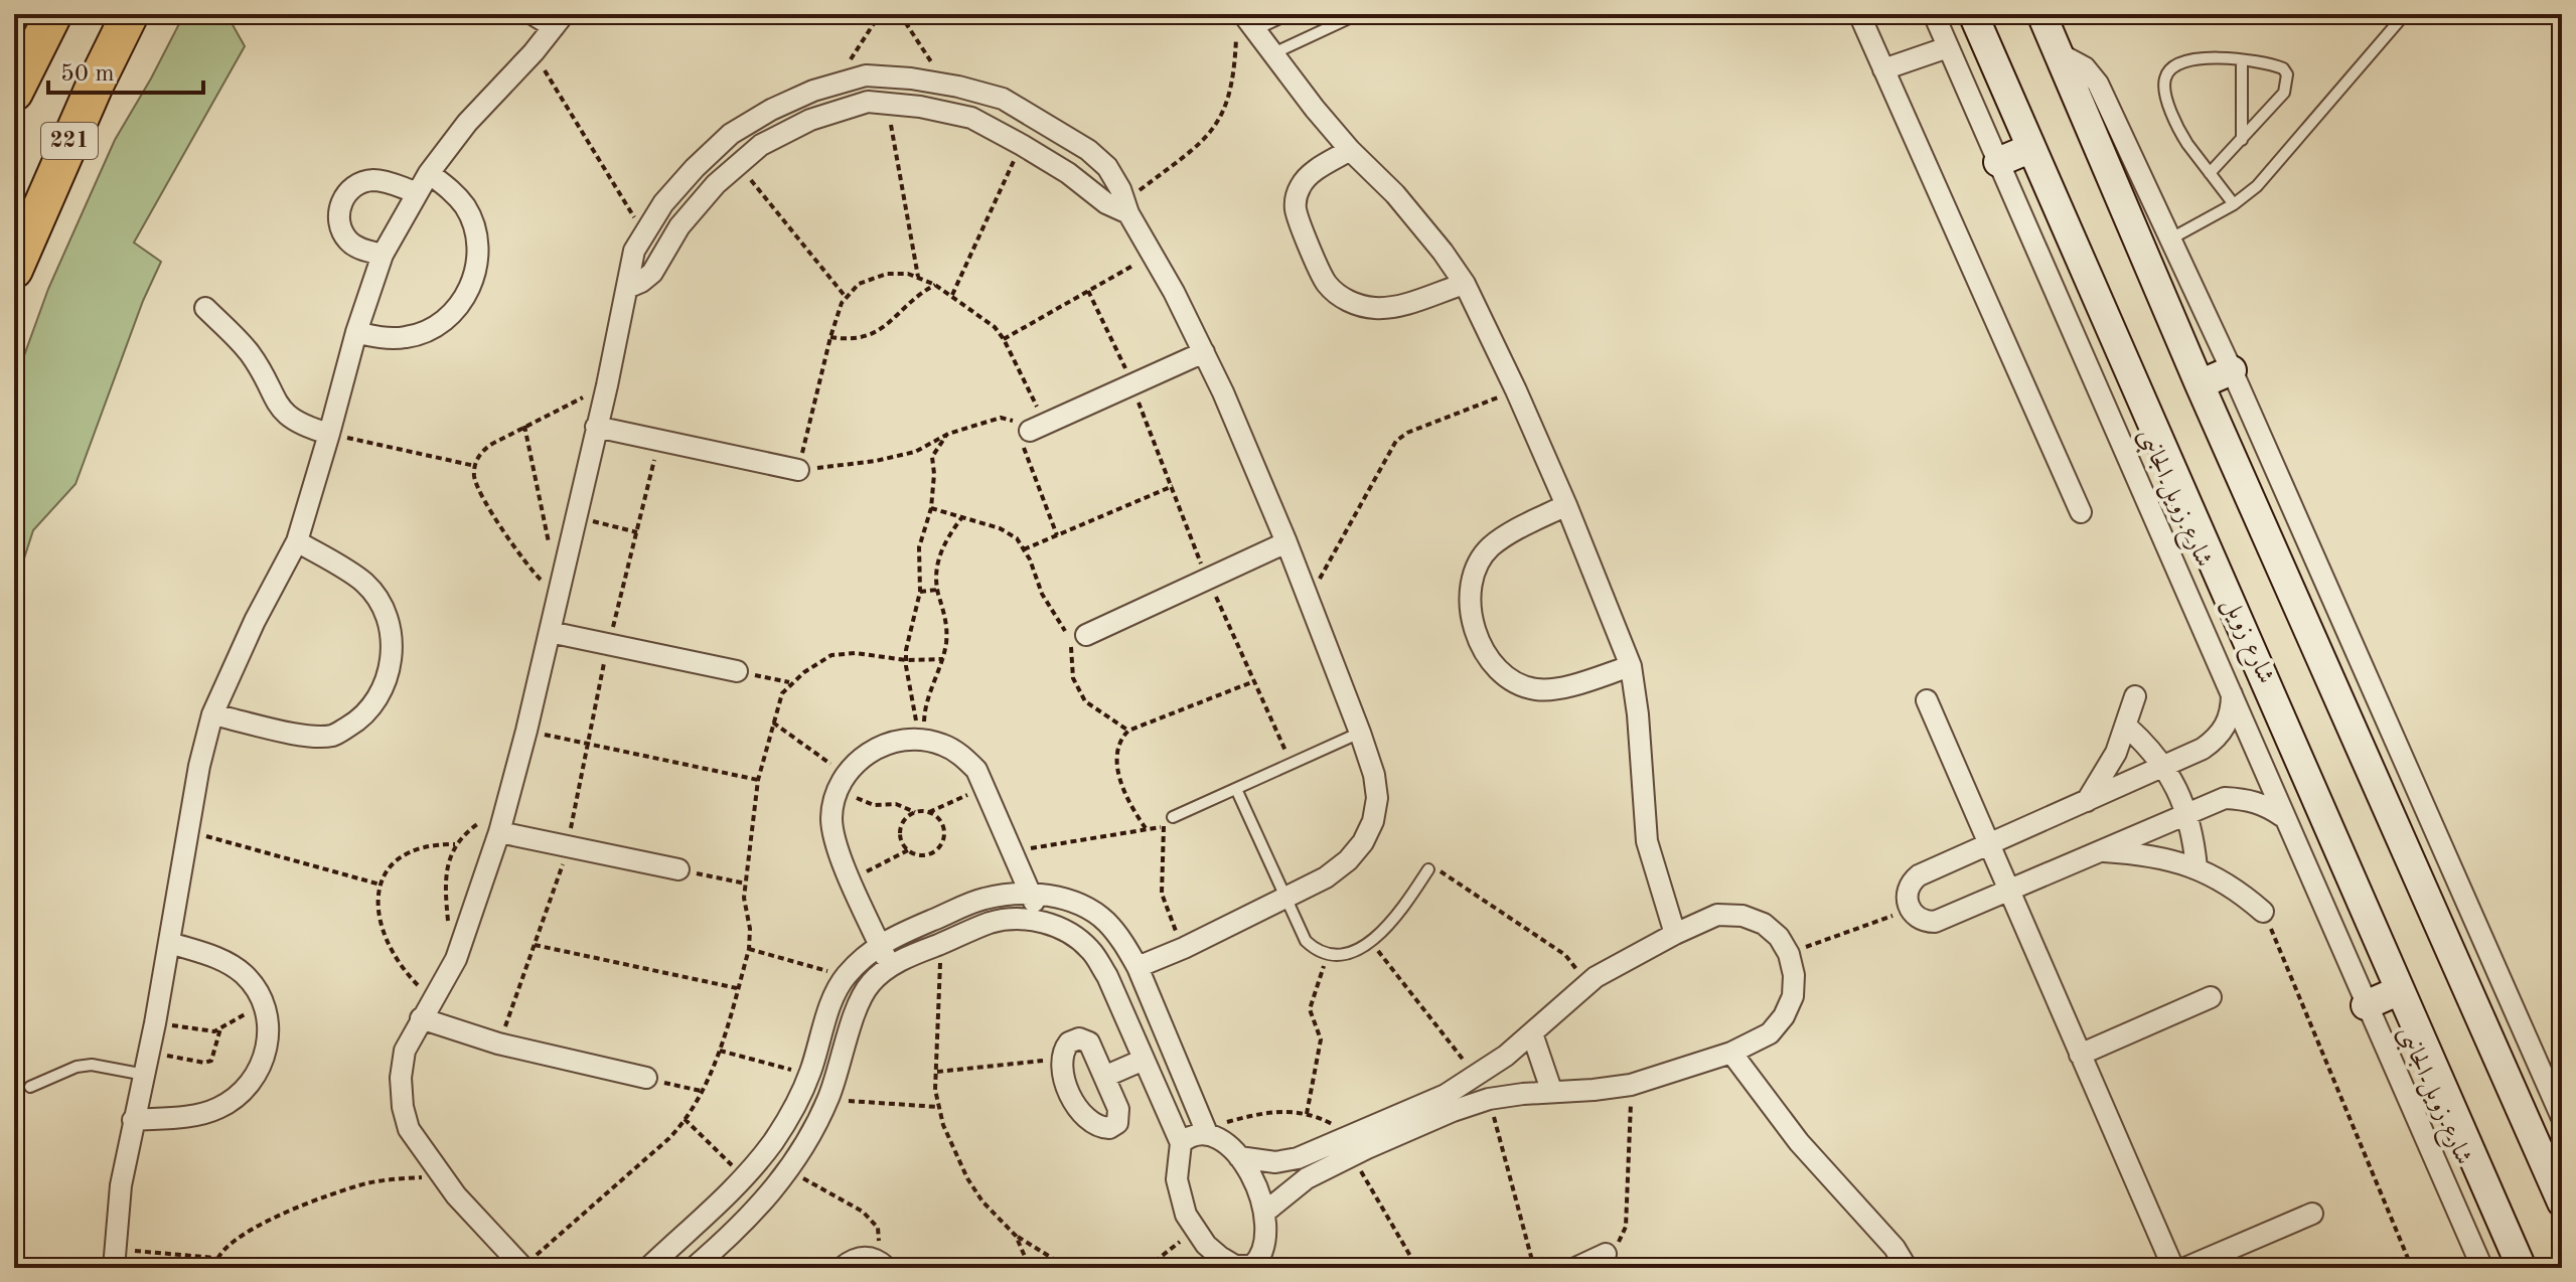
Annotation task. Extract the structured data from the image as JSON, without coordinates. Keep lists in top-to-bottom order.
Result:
{
  "streets": {
    "highway": ["221"],
    "main road": ["شارع زويل"],
    "street": ["شارع زويل الجانبى"]
  },
  "scale_bar": "50 m"
}
